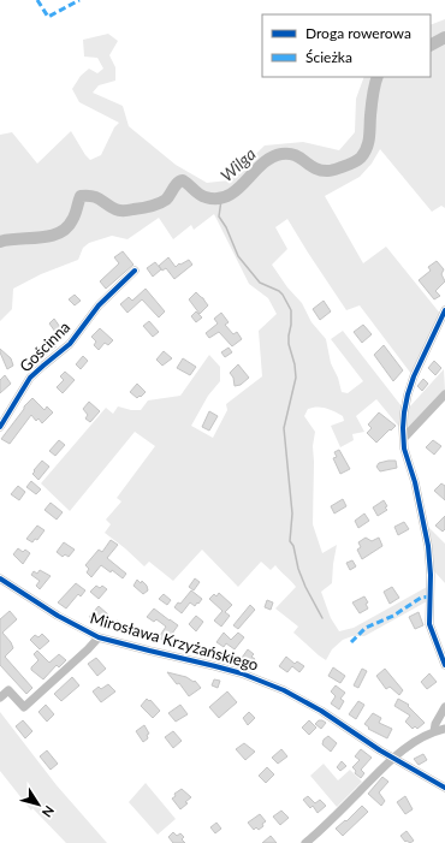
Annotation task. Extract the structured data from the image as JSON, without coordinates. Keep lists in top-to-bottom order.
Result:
{
  "streets": {
    "street": ["Gościnna", "Mirosława Krzyżańskiego"]
  },
  "water": ["Wilga"],
  "legend": ["Droga rowerowa", "Ścieżka"],
  "north": "bottom right"
}
